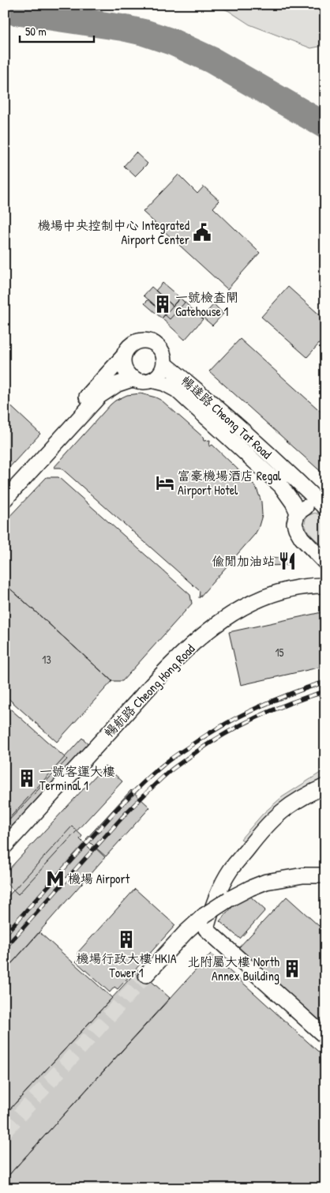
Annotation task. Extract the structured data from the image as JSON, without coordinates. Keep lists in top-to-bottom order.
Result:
{
  "streets": {
    "street": ["暢達路 Cheong Tat Road", "暢航路 Cheong Hong Road"]
  },
  "places": {
    "public building": ["機場中央控制中心 Integrated Airport Center"],
    "building": [
      "一號檢查閘 Gatehouse 1",
      "一號客運大樓 Terminal 1",
      "機場行政大樓 HKIA Tower 1",
      "北附屬大樓 North Annex Building"
    ],
    "hotel": ["富豪機場酒店 Regal Airport Hotel"],
    "restaurant": ["偷閒加油站"],
    "metro station": ["機場 Airport"]
  },
  "house_numbers": ["15", "13"],
  "scale_bar": "50 m"
}
